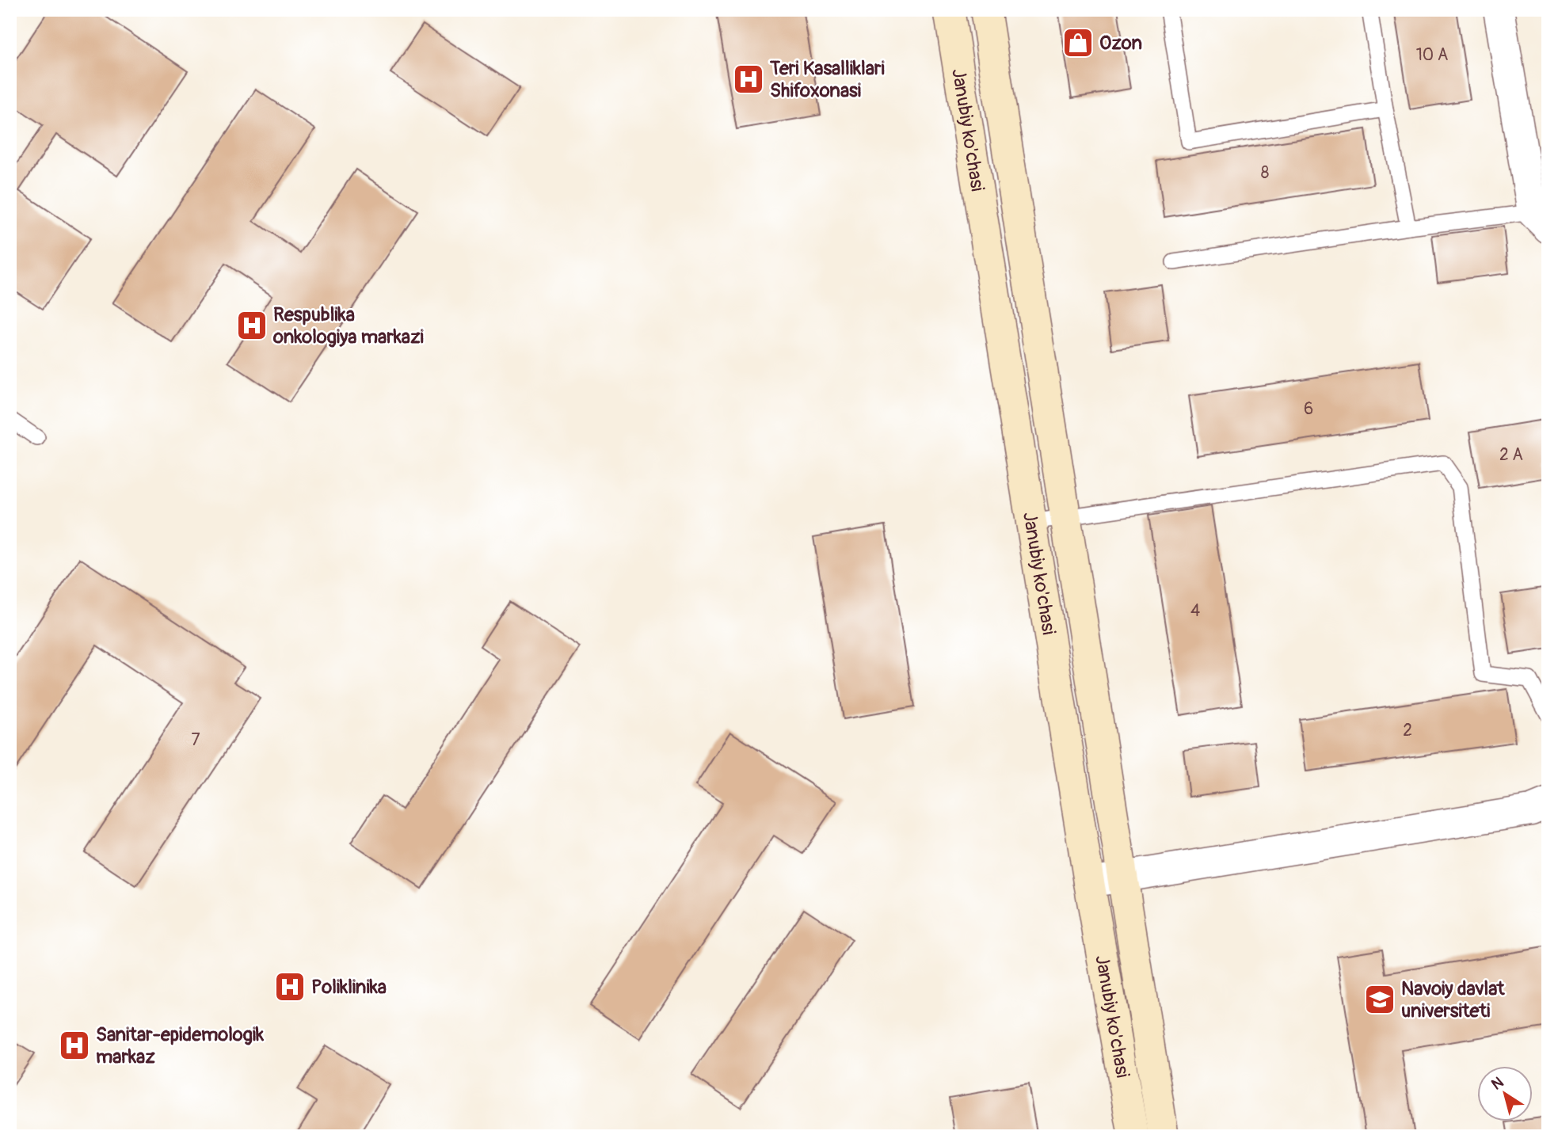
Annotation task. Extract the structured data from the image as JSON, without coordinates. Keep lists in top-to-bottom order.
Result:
{
  "streets": {
    "main road": ["Janubiy ko'chasi"]
  },
  "places": {
    "shop": ["Ozon"],
    "hospital": [
      "Teri Kasalliklari Shifoxonasi",
      "Respublika onkologiya markazi",
      "Poliklinika",
      "Sanitar-epidemologik markaz"
    ],
    "school or university": ["Navoiy davlat universiteti"]
  },
  "house_numbers": [
    "10 А",
    "8",
    "6",
    "2 А",
    "4",
    "2",
    "7"
  ],
  "north": "top left"
}
